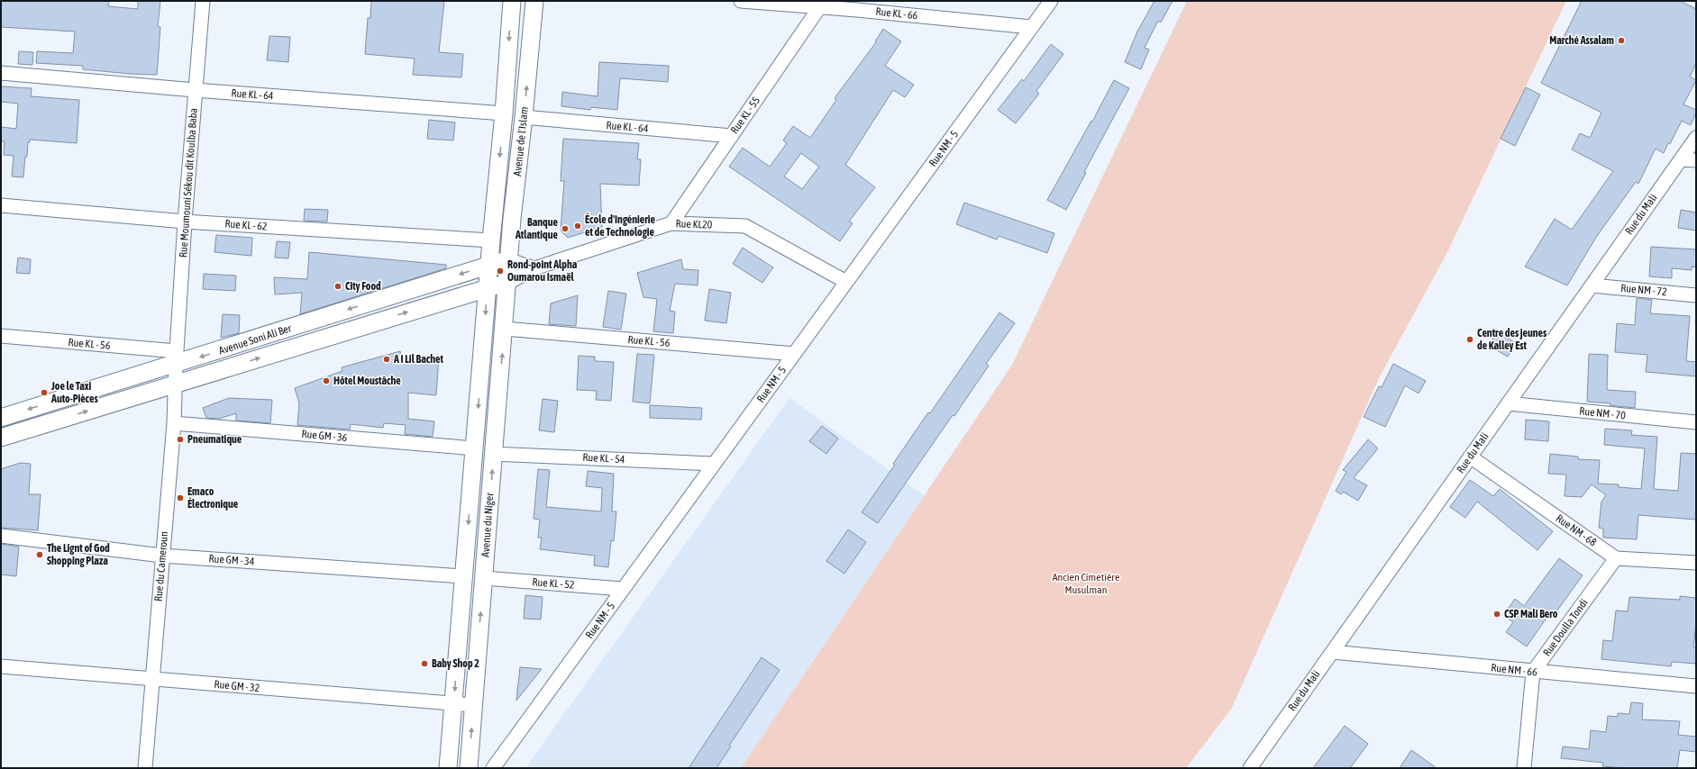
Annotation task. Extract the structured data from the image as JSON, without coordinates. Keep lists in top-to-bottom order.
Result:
{
  "streets": {
    "main road": ["Avenue de l'Islam", "Avenue Soni Ali Ber", "Avenue du Niger"],
    "street": [
      "Rue KL - 66",
      "Rue KL - 64",
      "Rue KL - 55",
      "Rue NM - 5",
      "Rue Moumouni Sékou dit Koulba Baba",
      "Rue du Mali",
      "Rue KL20",
      "Rue KL - 62",
      "Rue NM - 72",
      "Rue KL - 56",
      "Rue NM - 70",
      "Rue GM - 36",
      "Rue KL - 54",
      "Rue NM - 68",
      "Rue GM - 34",
      "Rue du Cameroun",
      "Rue KL - 52",
      "Rue Doulla Tondi",
      "Rue NM - 66",
      "Rue GM - 32"
    ]
  },
  "crossings": [
    ["Rue KL - 66", "Rue KL - 55"],
    ["Rue KL - 66", "Rue NM - 5"],
    ["Rue KL - 64", "Rue KL - 55"],
    ["Rue KL - 64", "Avenue de l'Islam"],
    ["Rue KL - 64", "Rue Moumouni Sékou dit Koulba Baba"],
    ["Rue KL - 55", "Rue KL20"],
    ["Avenue de l'Islam", "Rue KL20"],
    ["Avenue de l'Islam", "Rue KL - 62"],
    ["Avenue de l'Islam", "Avenue Soni Ali Ber"],
    ["Avenue de l'Islam", "Avenue du Niger"],
    ["Rue NM - 5", "Rue KL20"],
    ["Rue NM - 5", "Rue KL - 56"],
    ["Rue NM - 5", "Rue KL - 54"],
    ["Rue NM - 5", "Rue KL - 52"],
    ["Rue Moumouni Sékou dit Koulba Baba", "Rue KL - 62"],
    ["Rue Moumouni Sékou dit Koulba Baba", "Avenue Soni Ali Ber"],
    ["Rue Moumouni Sékou dit Koulba Baba", "Rue KL - 56"],
    ["Rue Moumouni Sékou dit Koulba Baba", "Rue du Cameroun"],
    ["Rue du Mali", "Rue NM - 72"],
    ["Rue du Mali", "Rue NM - 70"],
    ["Rue du Mali", "Rue NM - 68"],
    ["Rue du Mali", "Rue NM - 66"],
    ["Rue KL20", "Avenue Soni Ali Ber"],
    ["Rue KL20", "Avenue du Niger"],
    ["Avenue Soni Ali Ber", "Rue KL - 56"],
    ["Avenue Soni Ali Ber", "Avenue du Niger"],
    ["Avenue Soni Ali Ber", "Rue du Cameroun"],
    ["Rue KL - 56", "Avenue du Niger"],
    ["Rue KL - 56", "Rue du Cameroun"],
    ["Rue GM - 36", "Avenue du Niger"],
    ["Rue GM - 36", "Rue du Cameroun"],
    ["Rue KL - 54", "Avenue du Niger"],
    ["Avenue du Niger", "Rue GM - 34"],
    ["Avenue du Niger", "Rue KL - 52"],
    ["Avenue du Niger", "Rue GM - 32"],
    ["Rue NM - 68", "Rue Doulla Tondi"],
    ["Rue GM - 34", "Rue du Cameroun"],
    ["Rue du Cameroun", "Rue GM - 32"],
    ["Rue Doulla Tondi", "Rue NM - 66"]
  ],
  "parks": ["Ancien Cimetière Musulman"],
  "places": [
    "Marché Assalam",
    "École d'Ingénierie et de Technologie",
    "Banque Atlantique",
    "Rond-point Alpha Oumarou Ismaël",
    "City Food",
    "Centre des jeunes de Kalley Est",
    "A I Lil Bachet",
    "Hôtel Moustâche",
    "Joe le Taxi Auto-Pièces",
    "Pneumatique",
    "Emaco Électronique",
    "The Lignt of God Shopping Plaza",
    "CSP Mali Bero",
    "Baby Shop 2"
  ]
}
